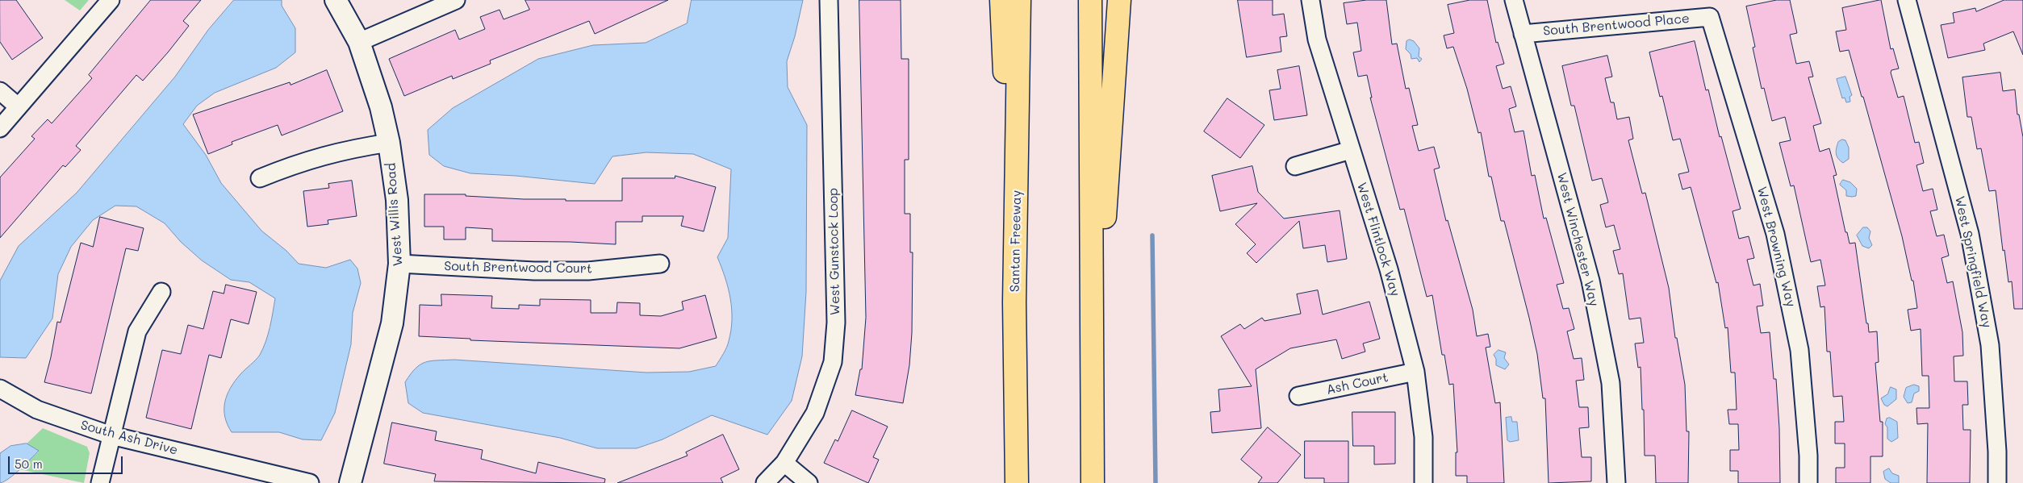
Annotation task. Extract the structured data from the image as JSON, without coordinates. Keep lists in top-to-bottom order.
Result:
{
  "streets": {
    "highway": ["Santan Freeway"],
    "street": [
      "South Brentwood Place",
      "West Willis Road",
      "West Flintlock Way",
      "West Winchester Way",
      "West Browning Way",
      "West Gunstock Loop",
      "West Springfield Way",
      "South Brentwood Court",
      "Ash Court",
      "South Ash Drive"
    ]
  },
  "crossings": [
    ["South Brentwood Place", "West Winchester Way"],
    ["South Brentwood Place", "West Browning Way"],
    ["West Willis Road", "South Brentwood Court"],
    ["West Flintlock Way", "Ash Court"]
  ],
  "scale_bar": "50 m"
}
